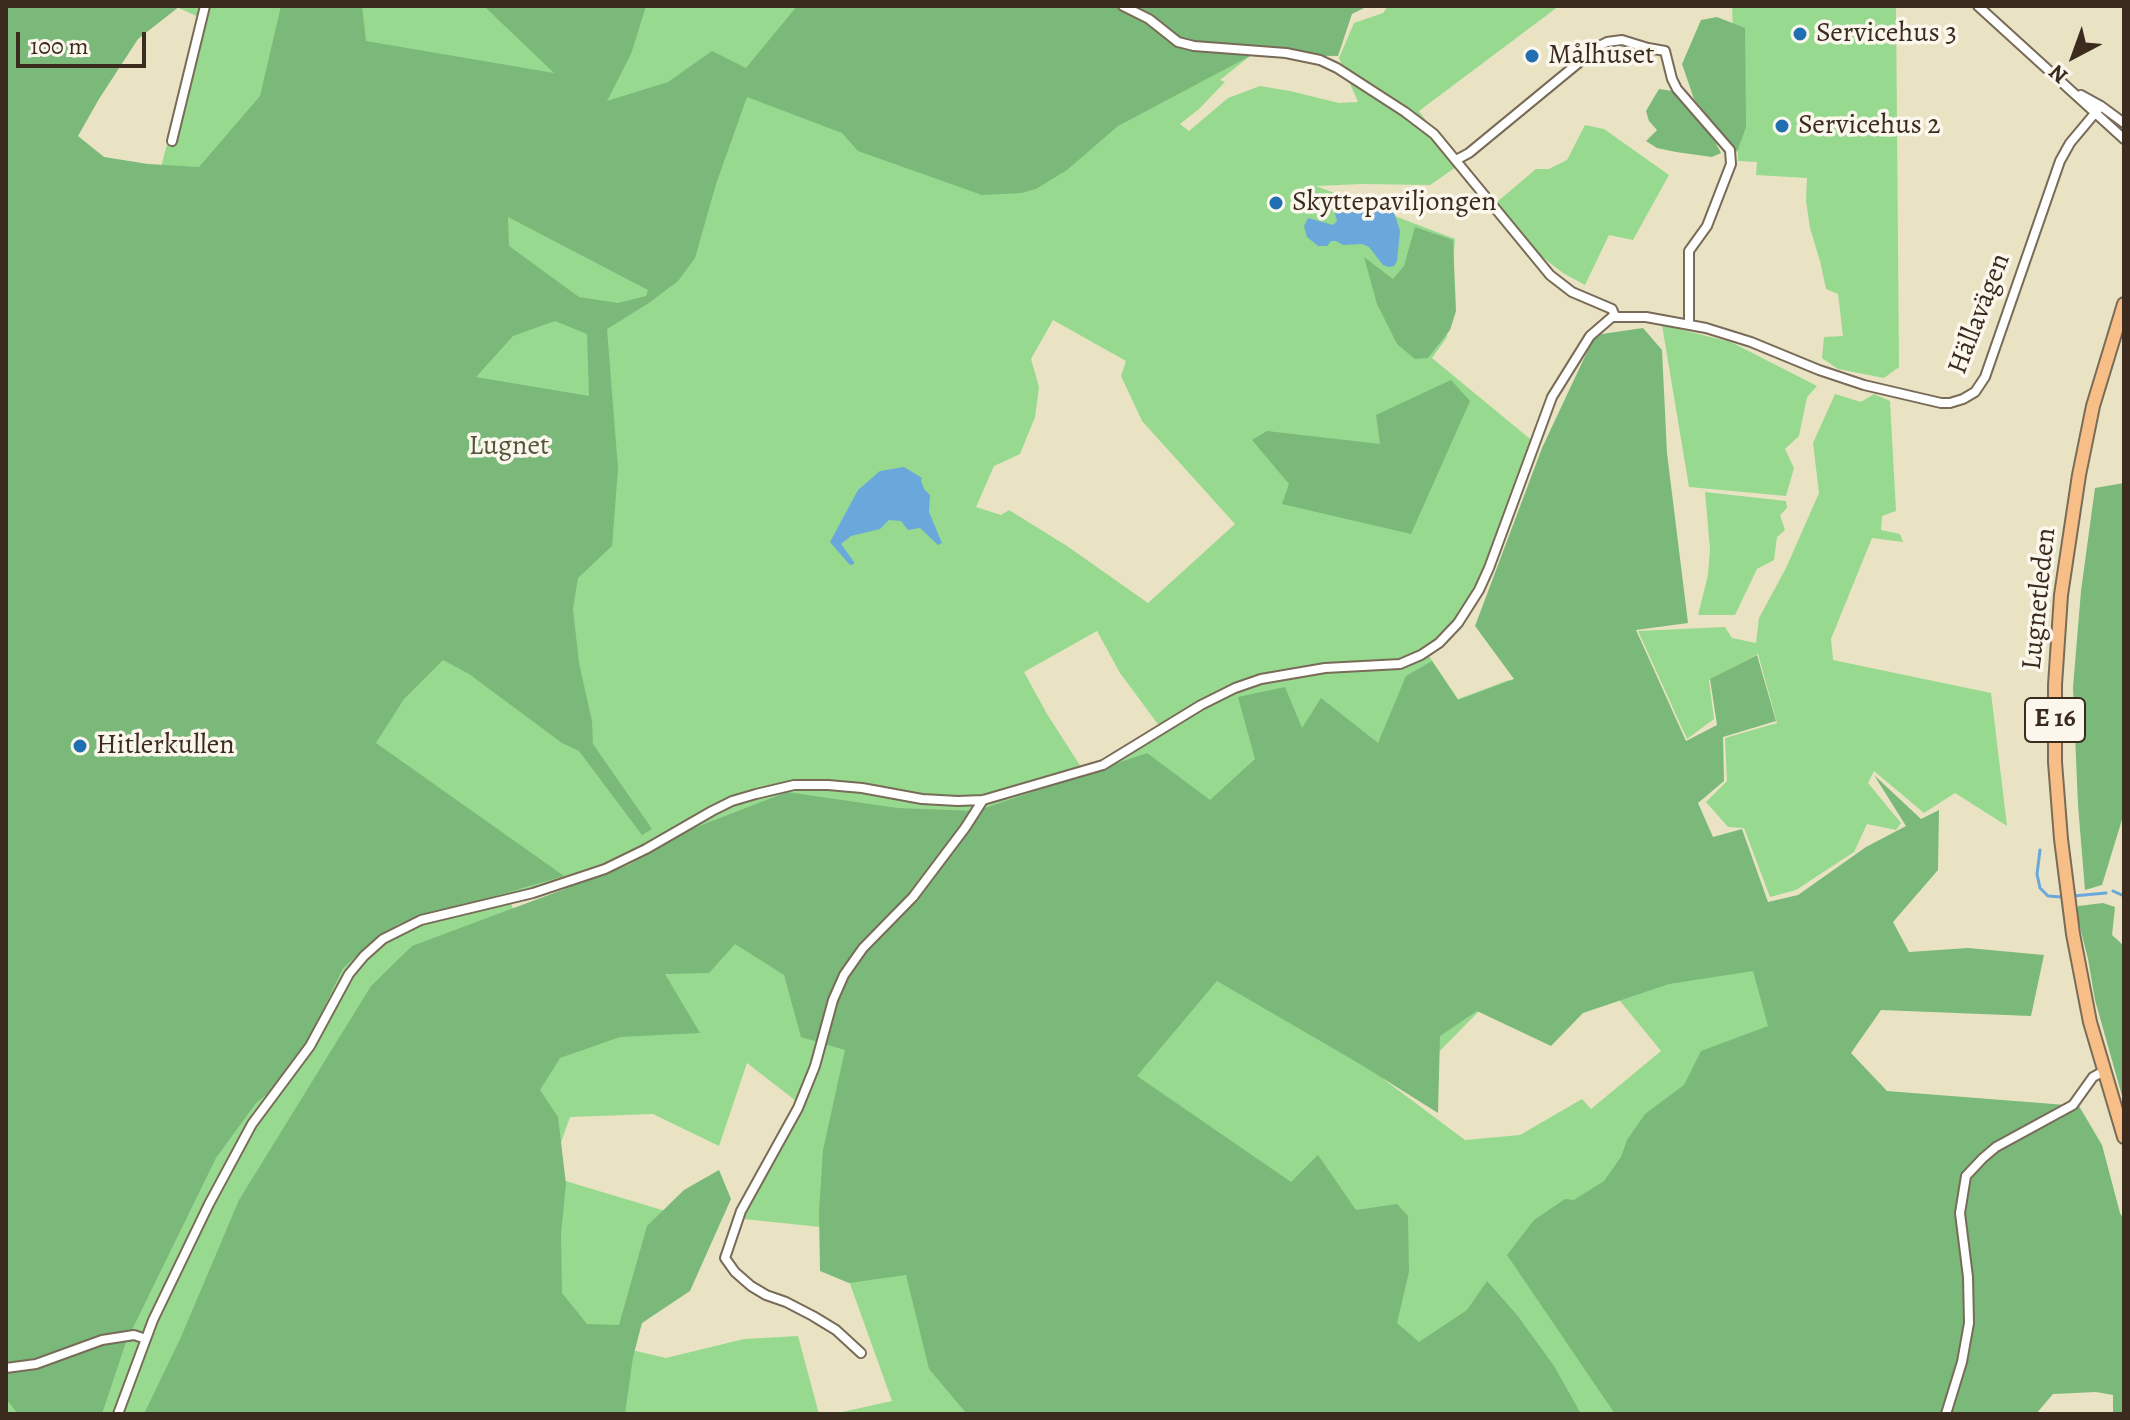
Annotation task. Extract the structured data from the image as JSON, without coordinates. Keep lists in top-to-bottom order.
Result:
{
  "streets": {
    "highway": ["Lugnetleden", "E 16"],
    "street": ["Hällavägen"]
  },
  "parks": ["Lugnet"],
  "places": [
    "Servicehus 3",
    "Målhuset",
    "Servicehus 2",
    "Skyttepaviljongen",
    "Hitlerkullen"
  ],
  "scale_bar": "100 m",
  "north": "bottom left"
}
